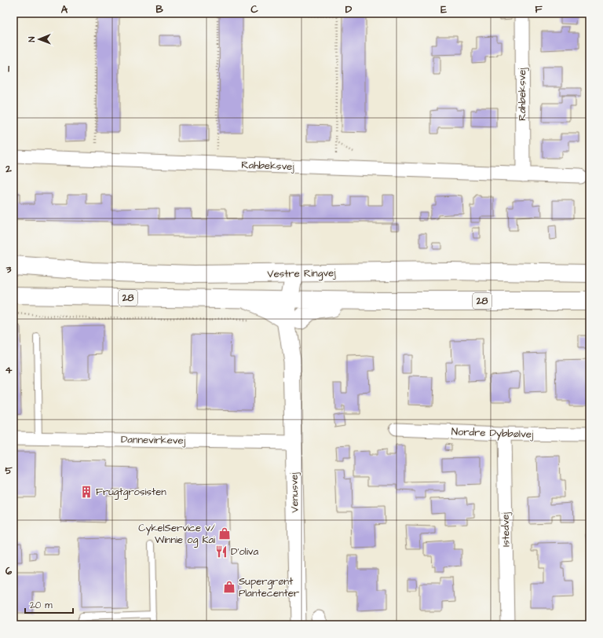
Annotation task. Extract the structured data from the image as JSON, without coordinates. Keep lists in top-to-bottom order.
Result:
{
  "streets": {
    "main road": ["Vestre Ringvej", "28"],
    "street": [
      "Rahbeksvej",
      "Nordre Dybbølvej",
      "Dannevirkevej",
      "Venusvej",
      "Istedvej"
    ]
  },
  "crossings": [
    ["Vestre Ringvej", "Venusvej"],
    ["28", "Venusvej"],
    ["Nordre Dybbølvej", "Istedvej"],
    ["Dannevirkevej", "Venusvej"]
  ],
  "places": {
    "building": ["Frugtgrosisten"],
    "shop": ["CykelService v/ Winnie og Kai", "Supergrønt Plantecenter"],
    "restaurant": ["D'oliva"]
  },
  "scale_bar": "20 m",
  "north": "left",
  "grid": {
    "columns": [
      "A",
      "B",
      "C",
      "D",
      "E",
      "F"
    ],
    "rows": [
      "1",
      "2",
      "3",
      "4",
      "5",
      "6"
    ]
  }
}
